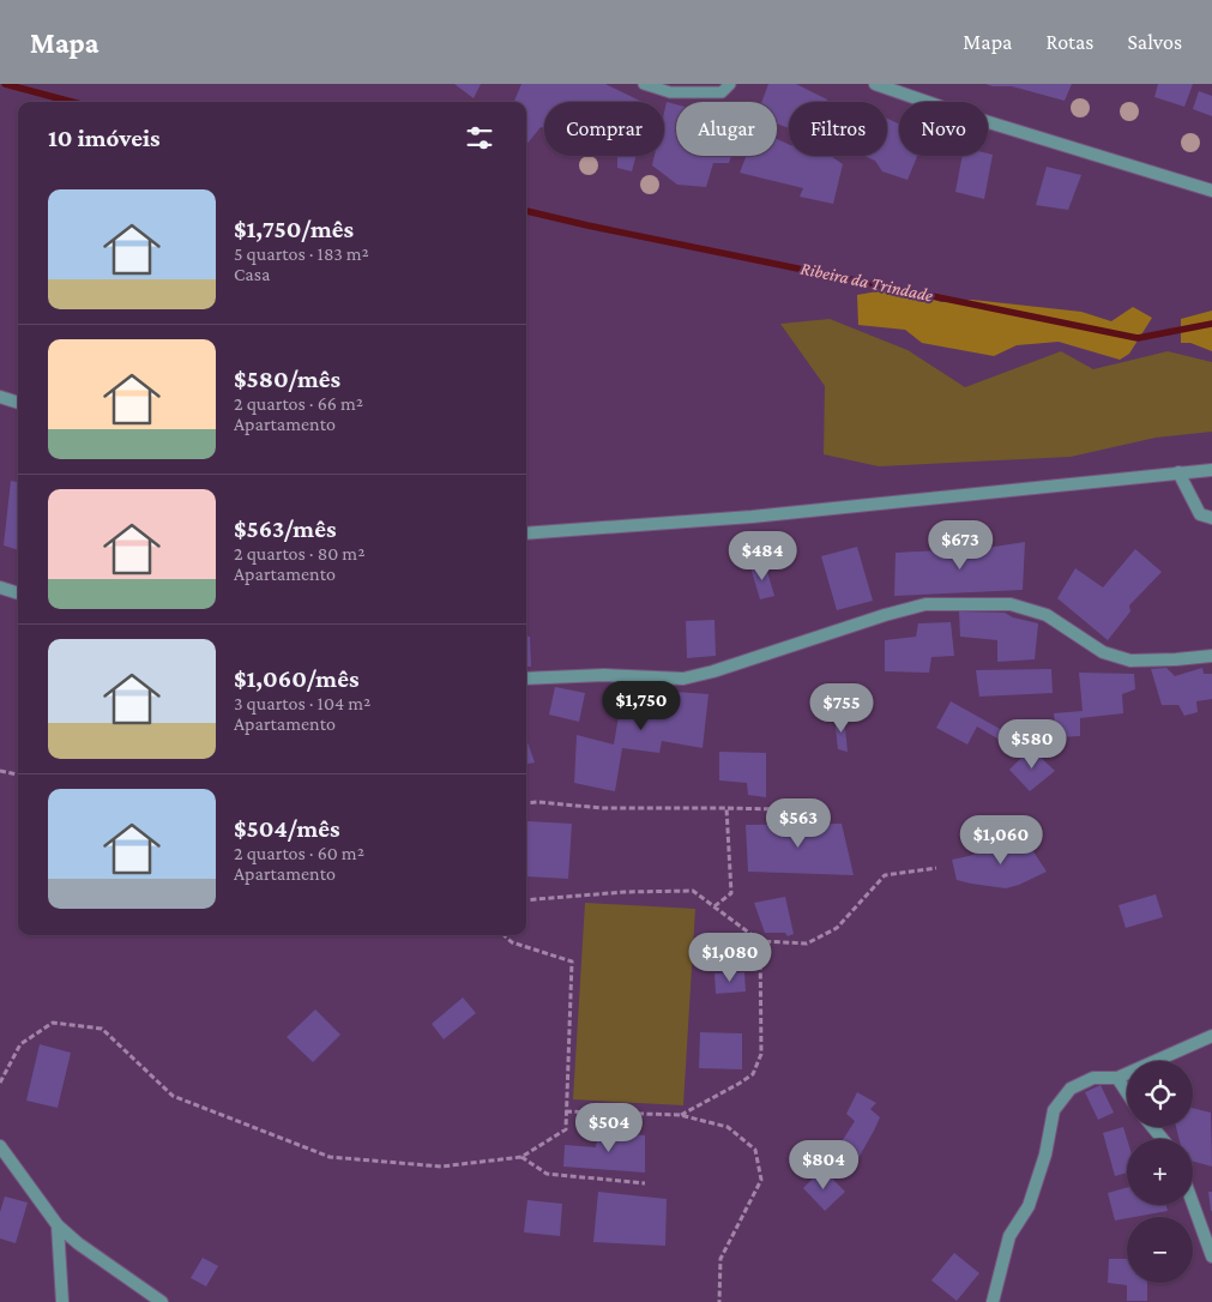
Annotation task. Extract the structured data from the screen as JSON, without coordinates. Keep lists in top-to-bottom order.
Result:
{
  "water": ["Ribeira da Trindade"],
  "page": {
    "header": "Mapa",
    "nav": ["Mapa", "Rotas", "Salvos"],
    "chip": [
      "Comprar",
      "Alugar",
      "Filtros",
      "Novo"
    ],
    "heading": "10 imóveis",
    "list": [
      {
        "name": "$1,750/mês",
        "note": "5 quartos · 183 m² · Casa"
      },
      {
        "name": "$580/mês",
        "note": "2 quartos · 66 m² · Apartamento"
      },
      {
        "name": "$563/mês",
        "note": "2 quartos · 80 m² · Apartamento"
      },
      {
        "name": "$1,060/mês",
        "note": "3 quartos · 104 m² · Apartamento"
      },
      {
        "name": "$504/mês",
        "note": "2 quartos · 60 m² · Apartamento"
      }
    ],
    "price": [
      "$673",
      "$484",
      "$1,750",
      "$755",
      "$580",
      "$563",
      "$1,060",
      "$1,080",
      "$504",
      "$804"
    ],
    "map_buttons": ["+", "−"]
  }
}
